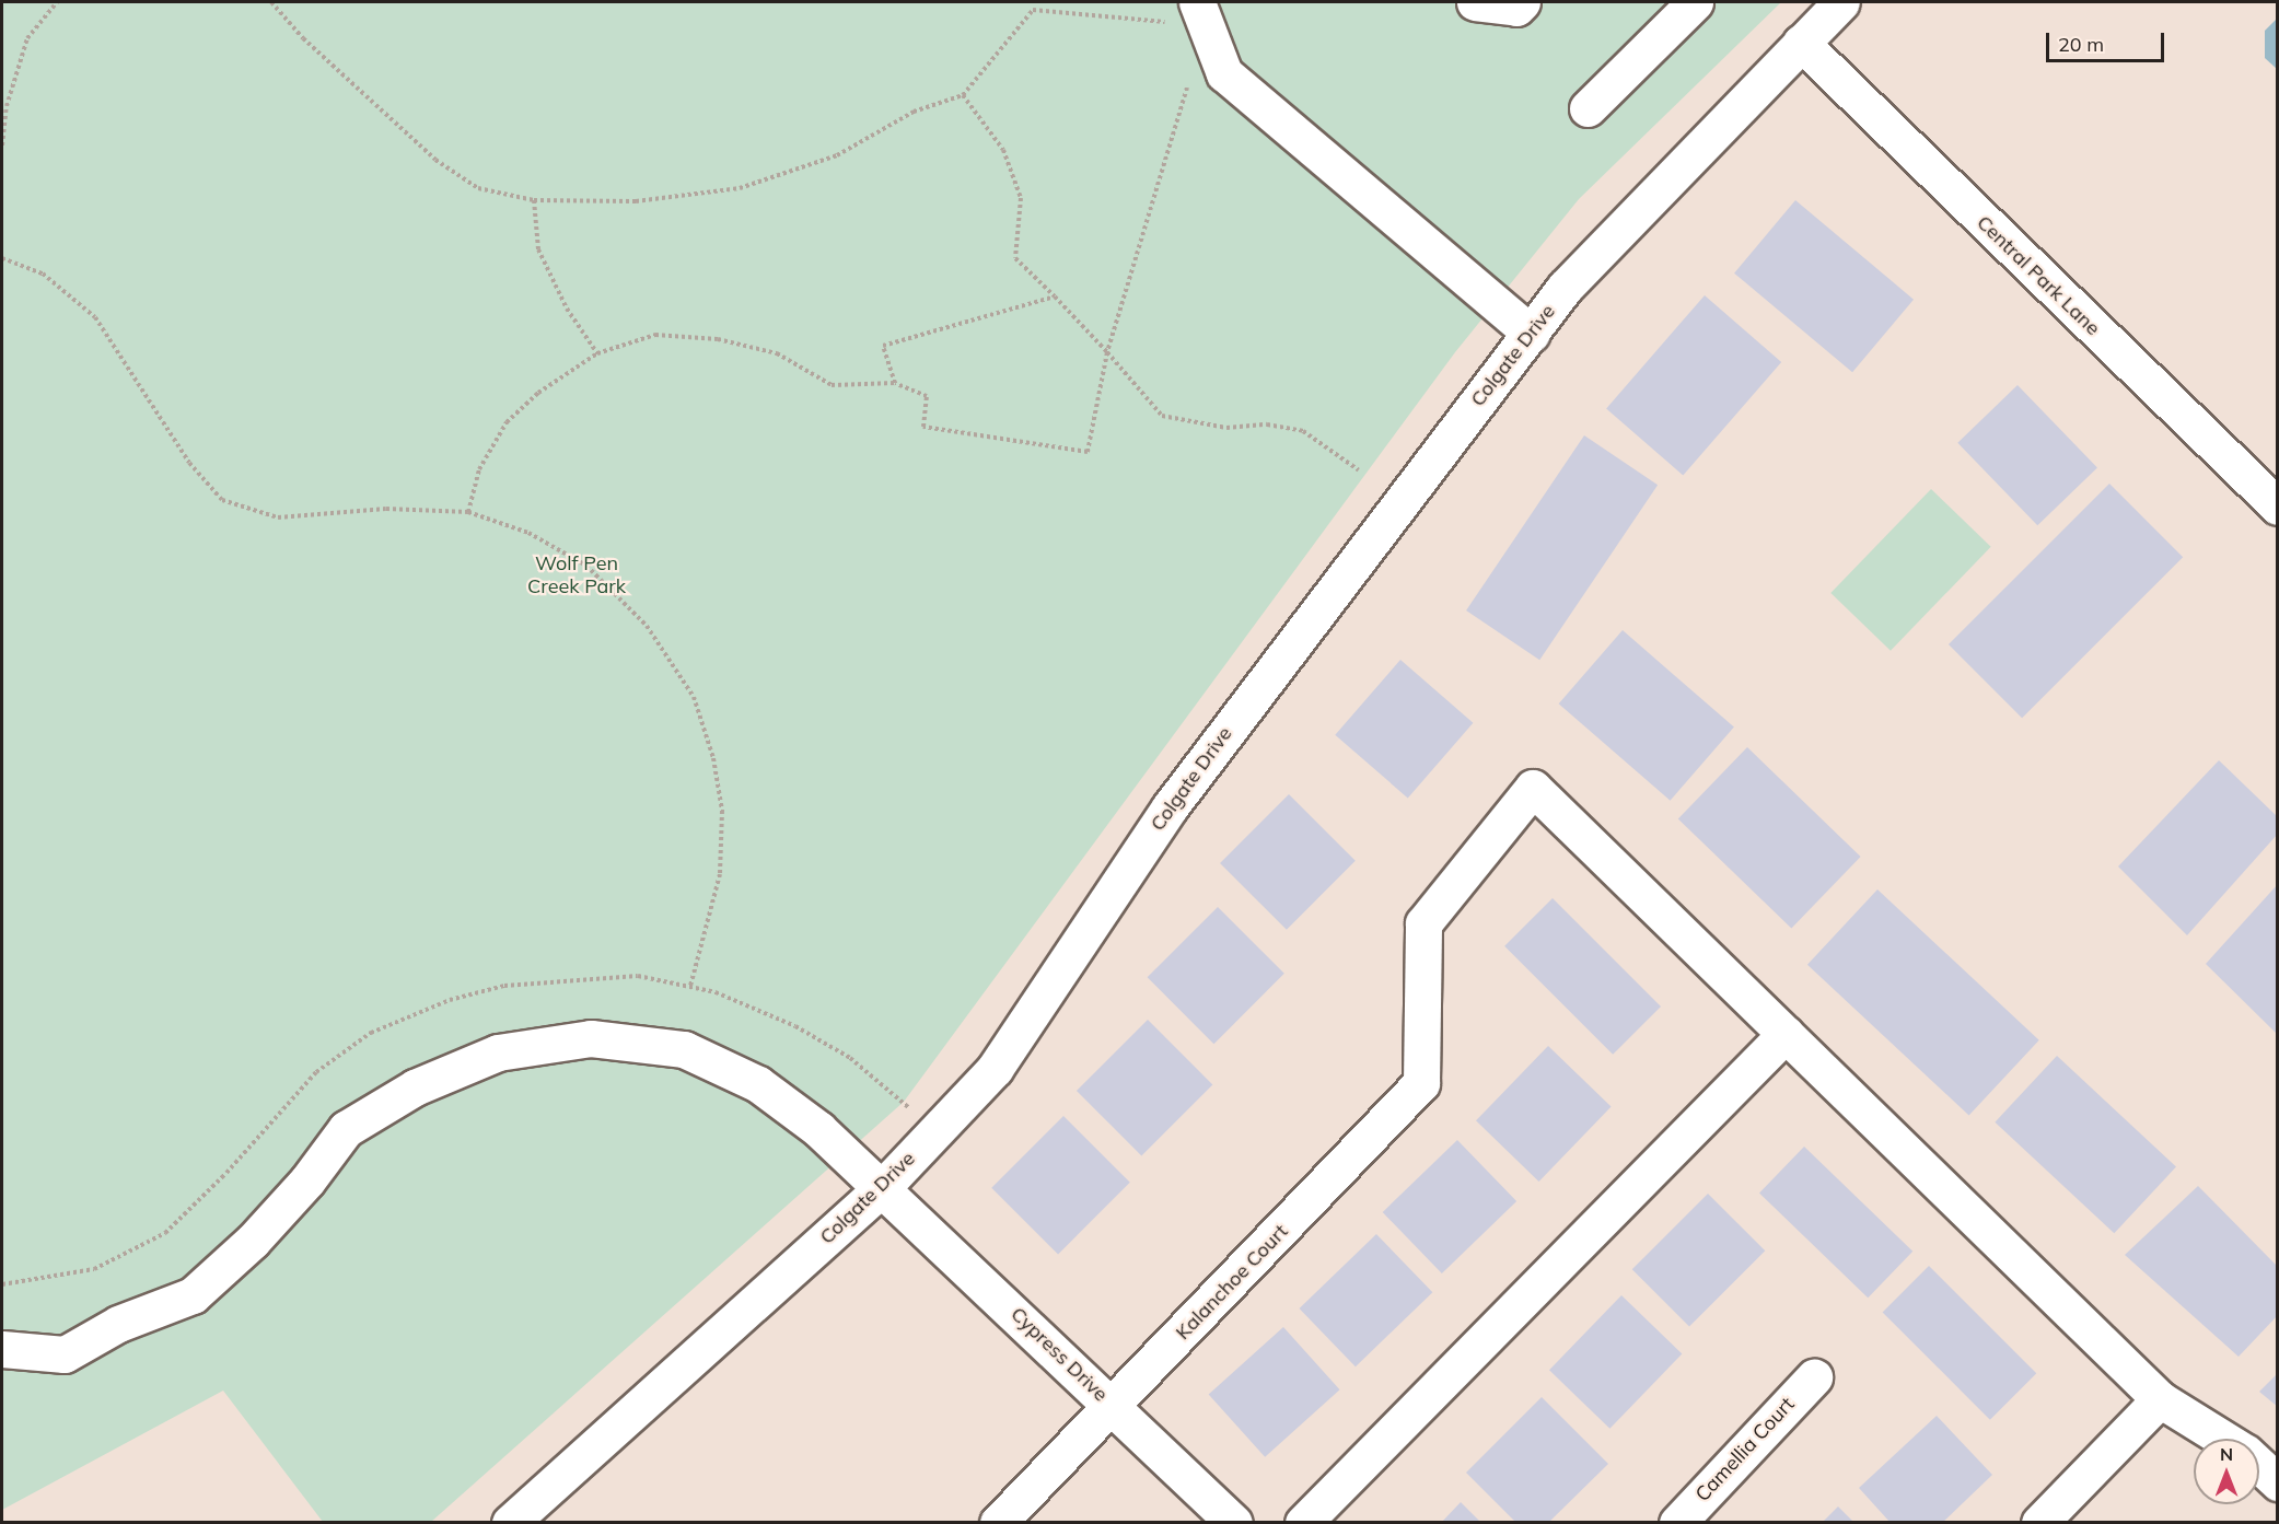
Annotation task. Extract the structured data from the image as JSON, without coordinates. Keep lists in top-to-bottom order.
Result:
{
  "streets": {
    "street": [
      "Central Park Lane",
      "Colgate Drive",
      "Kalanchoe Court",
      "Cypress Drive",
      "Camellia Court"
    ]
  },
  "crossings": [
    ["Central Park Lane", "Colgate Drive"],
    ["Colgate Drive", "Cypress Drive"],
    ["Kalanchoe Court", "Cypress Drive"]
  ],
  "parks": ["Wolf Pen Creek Park"],
  "scale_bar": "20 m",
  "north": "top"
}
